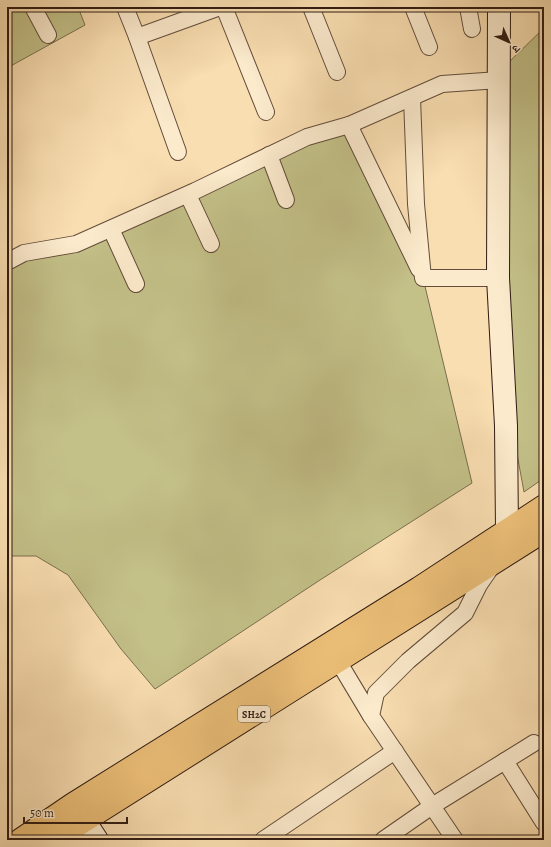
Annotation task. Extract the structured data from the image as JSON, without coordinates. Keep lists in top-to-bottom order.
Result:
{
  "streets": {
    "main road": ["SH2C"]
  },
  "scale_bar": "50 m",
  "north": "bottom right"
}
